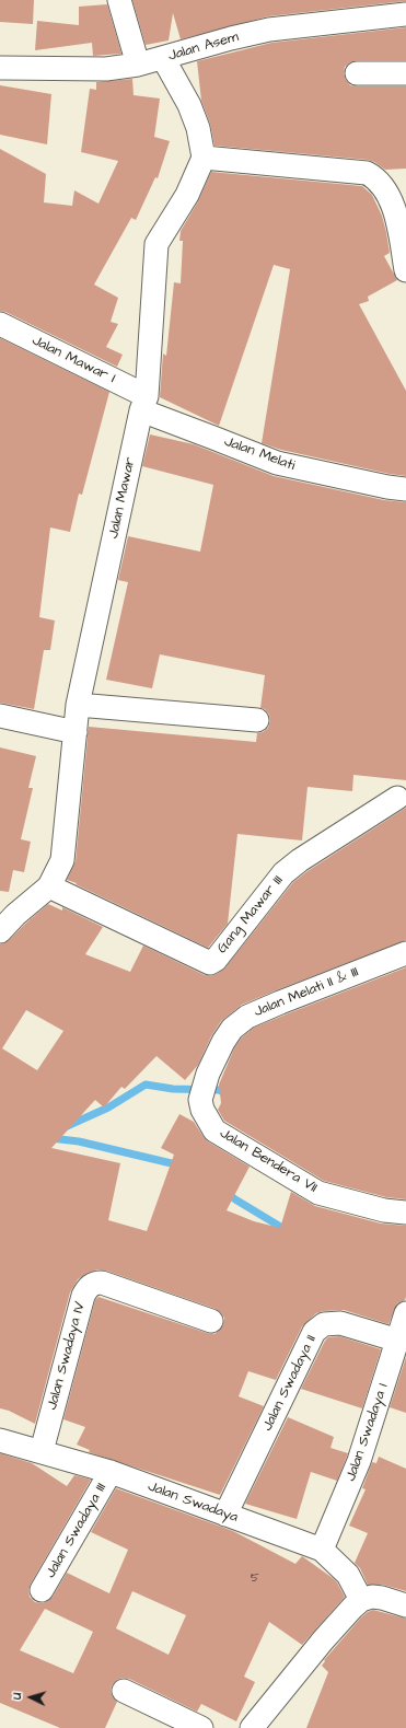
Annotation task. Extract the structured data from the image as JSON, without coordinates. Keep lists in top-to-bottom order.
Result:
{
  "streets": {
    "street": [
      "Jalan Asem",
      "Jalan Mawar I",
      "Jalan Melati",
      "Jalan Mawar",
      "Gang Mawar III",
      "Jalan Melati II & III",
      "Jalan Bendera VII",
      "Jalan Swadaya IV",
      "Jalan Swadaya II",
      "Jalan Swadaya I",
      "Jalan Swadaya",
      "Jalan Swadaya III"
    ]
  },
  "crossings": [
    ["Jalan Mawar I", "Jalan Melati"],
    ["Jalan Mawar I", "Jalan Mawar"],
    ["Jalan Melati", "Jalan Mawar"],
    ["Jalan Mawar", "Gang Mawar III"],
    ["Jalan Melati II & III", "Jalan Bendera VII"],
    ["Jalan Swadaya IV", "Jalan Swadaya"],
    ["Jalan Swadaya II", "Jalan Swadaya I"],
    ["Jalan Swadaya II", "Jalan Swadaya"],
    ["Jalan Swadaya I", "Jalan Swadaya"],
    ["Jalan Swadaya", "Jalan Swadaya III"]
  ],
  "house_numbers": ["5"],
  "north": "left"
}
